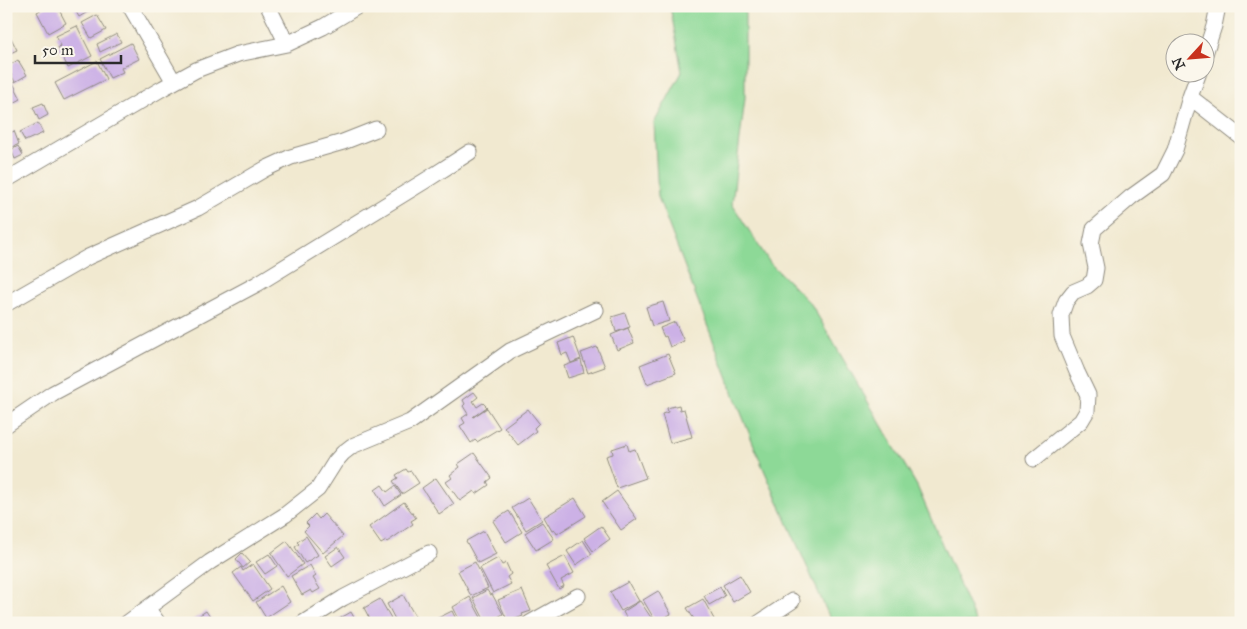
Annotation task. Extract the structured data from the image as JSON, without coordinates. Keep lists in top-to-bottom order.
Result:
{
  "scale_bar": "50 m",
  "north": "bottom left"
}
